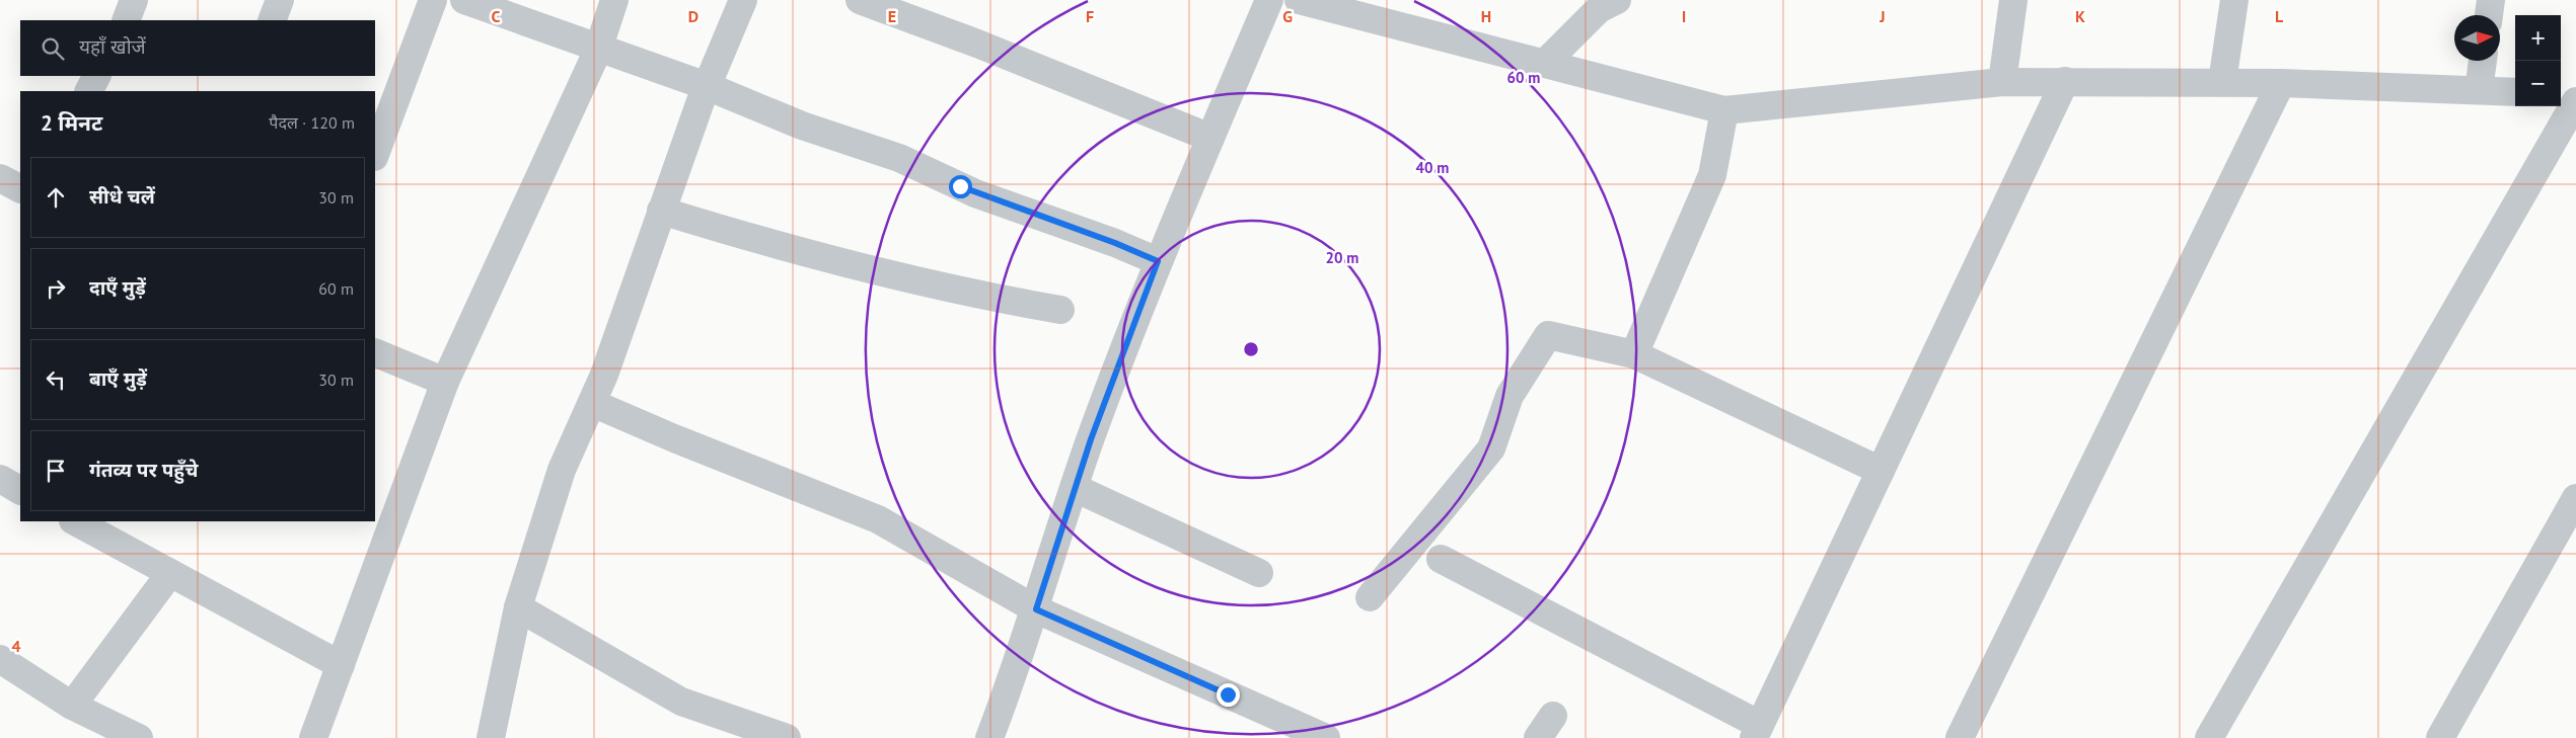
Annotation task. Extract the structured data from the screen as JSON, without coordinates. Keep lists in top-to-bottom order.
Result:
{
  "north": "right",
  "page": {
    "map_buttons": ["+", "−"],
    "search": "यहाँ खोजें",
    "heading": ["2 मिनट", "पैदल · 120 m"],
    "list": [
      ["सीधे चलें", "30 m"],
      ["दाएँ मुड़ें", "60 m"],
      ["बाएँ मुड़ें", "30 m"],
      "गंतव्य पर पहुँचे"
    ]
  },
  "grid": {
    "columns": [
      "C",
      "D",
      "E",
      "F",
      "G",
      "H",
      "I",
      "J",
      "K",
      "L"
    ],
    "rows": ["4"]
  },
  "rings": ["60 m", "40 m", "20 m"]
}
